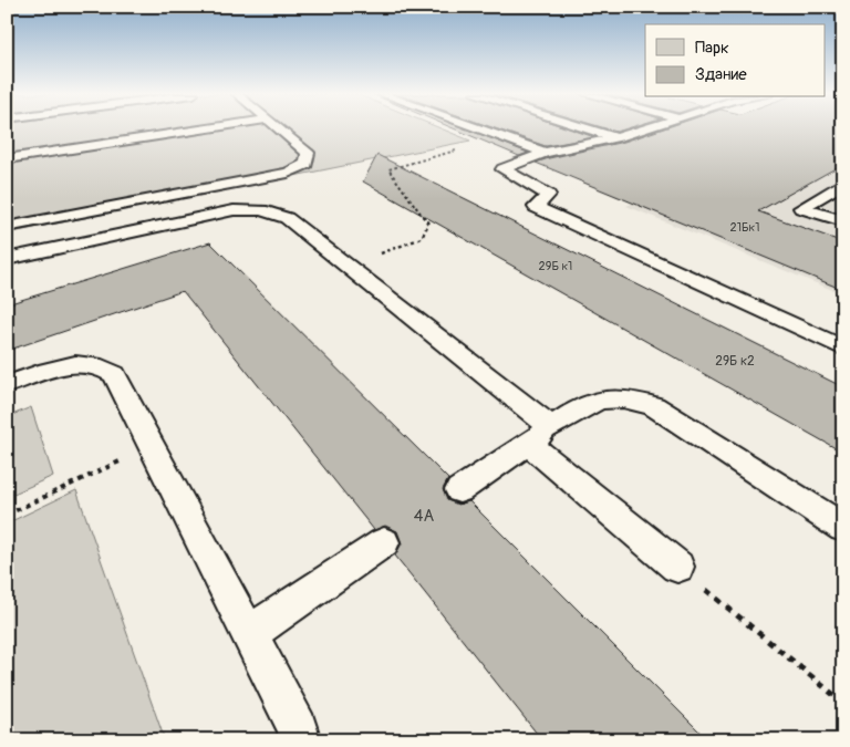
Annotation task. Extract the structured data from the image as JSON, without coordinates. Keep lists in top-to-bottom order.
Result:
{
  "house_numbers": [
    "21Бк1",
    "29Б к1",
    "29Б к2",
    "4А"
  ],
  "legend": ["Парк", "Здание"]
}
